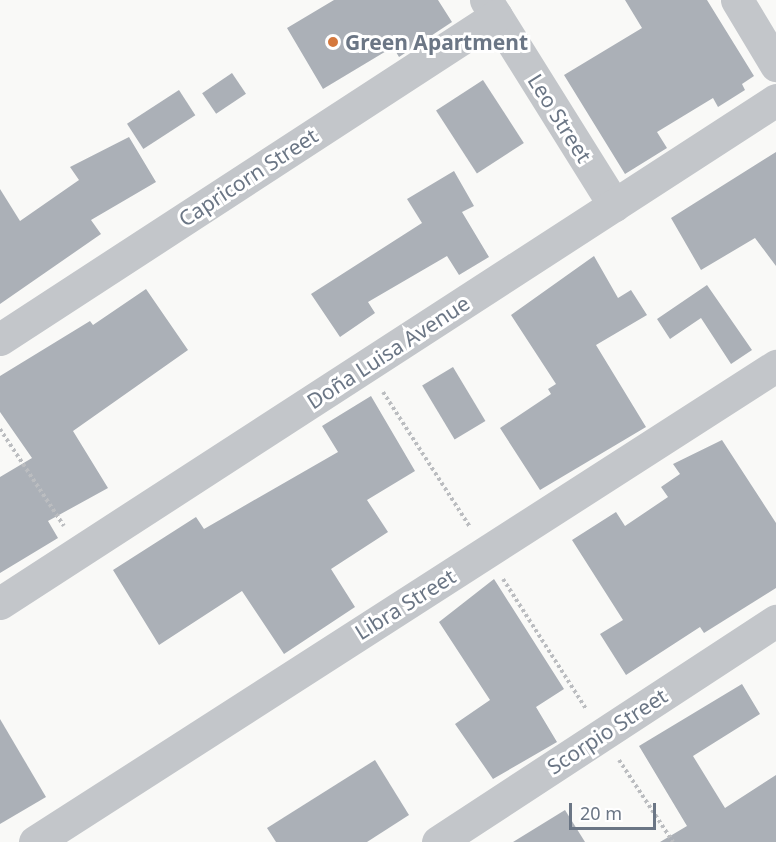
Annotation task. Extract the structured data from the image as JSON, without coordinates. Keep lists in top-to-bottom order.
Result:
{
  "streets": {
    "street": [
      "Leo Street",
      "Capricorn Street",
      "Doña Luisa Avenue",
      "Libra Street",
      "Scorpio Street"
    ]
  },
  "crossings": [
    ["Leo Street", "Capricorn Street"],
    ["Leo Street", "Doña Luisa Avenue"]
  ],
  "places": ["Green Apartment"],
  "scale_bar": "20 m"
}
